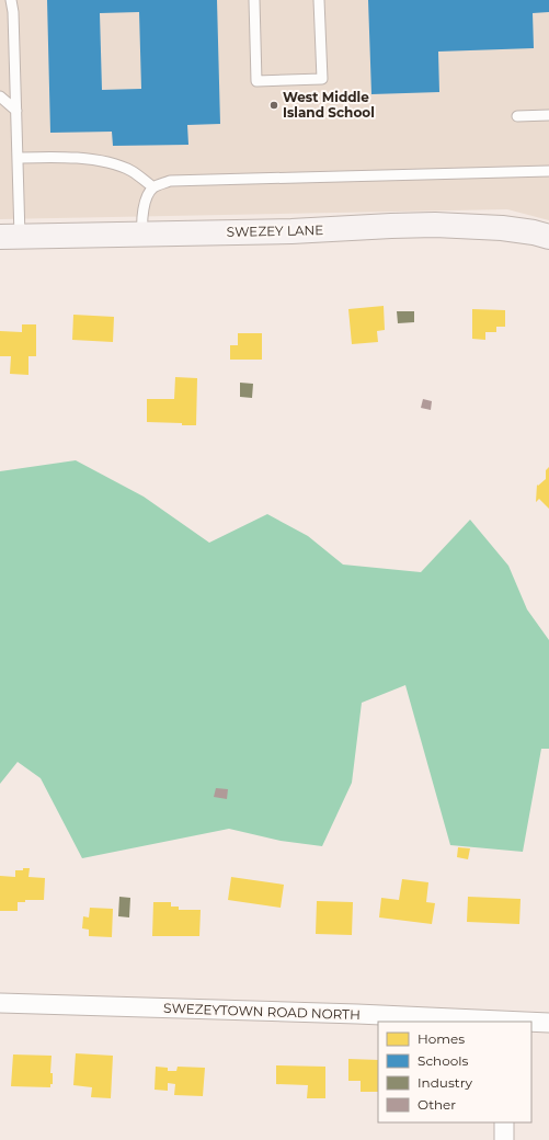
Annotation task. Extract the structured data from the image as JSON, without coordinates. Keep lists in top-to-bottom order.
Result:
{
  "streets": {
    "street": ["SWEZEY LANE", "SWEZEYTOWN ROAD NORTH"]
  },
  "places": ["West Middle Island School"],
  "legend": [
    "Homes",
    "Schools",
    "Industry",
    "Other"
  ]
}
